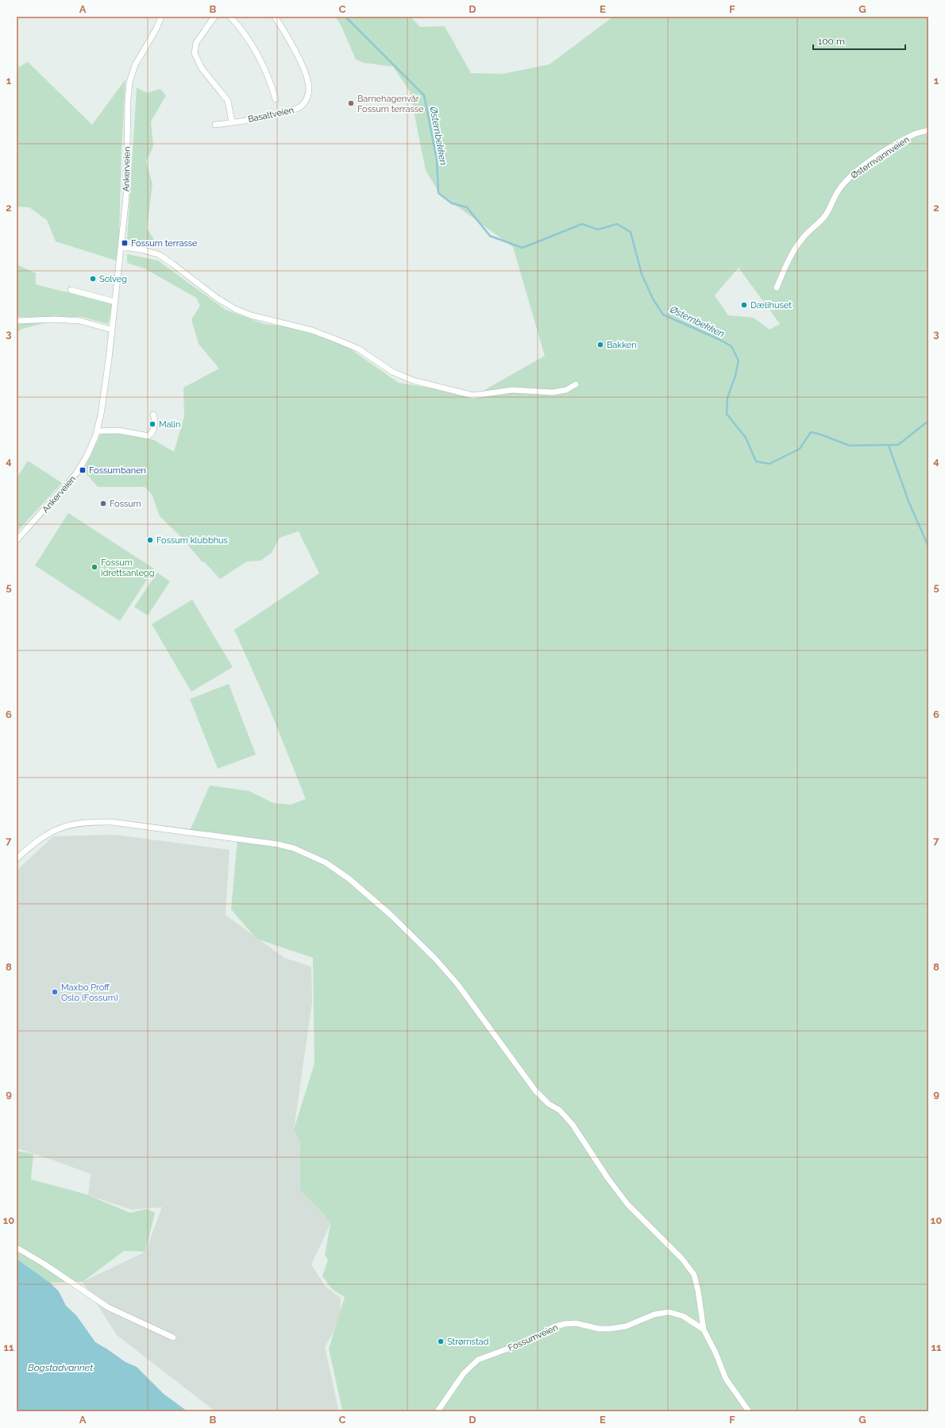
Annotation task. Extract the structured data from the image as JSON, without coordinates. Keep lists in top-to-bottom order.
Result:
{
  "streets": {
    "street": [
      "Basaltveien",
      "Østernvannveien",
      "Ankerveien",
      "Fossumveien"
    ]
  },
  "water": ["Østernbekken", "Bogstadvannet"],
  "places": {
    "other": [
      "Barnehagenvår Fossum terrasse",
      "Solveg",
      "Dælihuset",
      "Bakken",
      "Malin",
      "Fossum",
      "Fossum klubbhus",
      "Fossum idrettsanlegg",
      "Maxbo Proff Oslo (Fossum)",
      "Strømstad"
    ],
    "transit": ["Fossum terrasse", "Fossumbanen"]
  },
  "scale_bar": "100 m",
  "grid": {
    "columns": [
      "A",
      "B",
      "C",
      "D",
      "E",
      "F",
      "G"
    ],
    "rows": [
      "1",
      "2",
      "3",
      "4",
      "5",
      "6",
      "7",
      "8",
      "9",
      "10",
      "11"
    ]
  }
}
